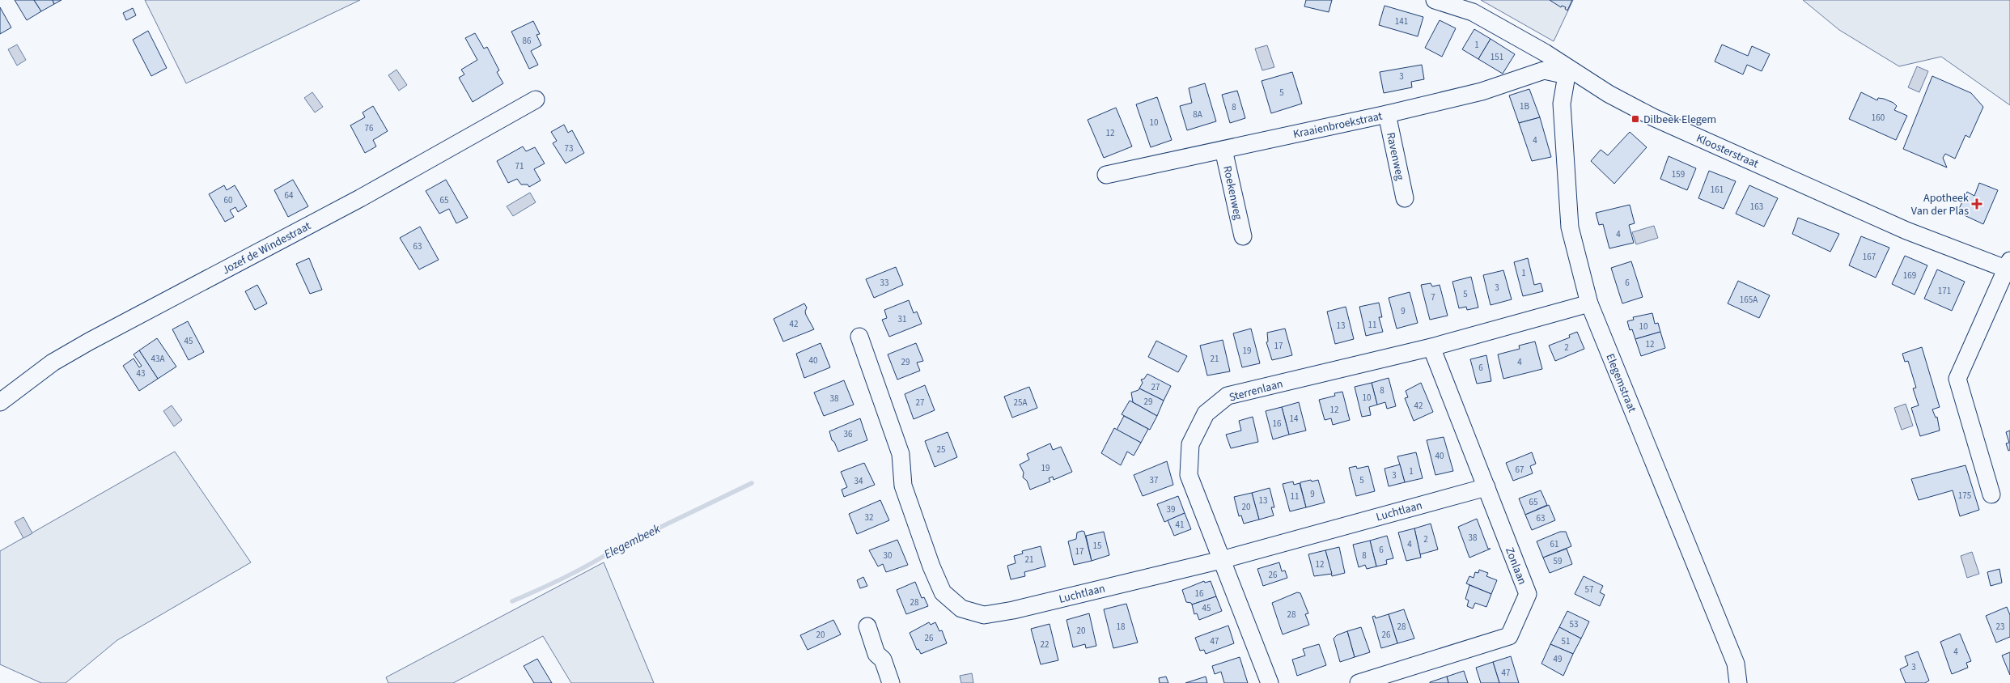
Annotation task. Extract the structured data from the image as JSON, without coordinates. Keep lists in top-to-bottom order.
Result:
{
  "streets": {
    "street": [
      "Kraaienbroekstraat",
      "Kloosterstraat",
      "Ravenweg",
      "Roekenweg",
      "Jozef de Windestraat",
      "Elegemstraat",
      "Sterrenlaan",
      "Luchtlaan",
      "Zonlaan"
    ]
  },
  "crossings": [
    ["Kraaienbroekstraat", "Kloosterstraat"],
    ["Kraaienbroekstraat", "Ravenweg"],
    ["Kraaienbroekstraat", "Roekenweg"],
    ["Kraaienbroekstraat", "Elegemstraat"],
    ["Kloosterstraat", "Elegemstraat"],
    ["Elegemstraat", "Sterrenlaan"],
    ["Sterrenlaan", "Luchtlaan"],
    ["Sterrenlaan", "Zonlaan"],
    ["Luchtlaan", "Zonlaan"]
  ],
  "water": ["Elegembeek"],
  "places": {
    "transit": ["Dilbeek Elegem"],
    "health": ["Apotheek Van der Plas"]
  },
  "house_numbers": [
    "141",
    "86",
    "1",
    "151",
    "3",
    "5",
    "1B",
    "8",
    "8A",
    "160",
    "10",
    "76",
    "12",
    "4",
    "73",
    "71",
    "159",
    "161",
    "64",
    "60",
    "65",
    "163",
    "4",
    "63",
    "167",
    "1",
    "169",
    "33",
    "6",
    "3",
    "171",
    "5",
    "7",
    "165A",
    "9",
    "31",
    "42",
    "11",
    "13",
    "10",
    "45",
    "12",
    "17",
    "2",
    "19",
    "43A",
    "21",
    "40",
    "29",
    "4",
    "6",
    "43",
    "27",
    "8",
    "10",
    "38",
    "29",
    "27",
    "25A",
    "42",
    "12",
    "14",
    "16",
    "36",
    "25",
    "40",
    "19",
    "67",
    "1",
    "3",
    "37",
    "5",
    "34",
    "9",
    "175",
    "11",
    "13",
    "65",
    "20",
    "39",
    "32",
    "63",
    "41",
    "38",
    "2",
    "4",
    "61",
    "15",
    "6",
    "17",
    "30",
    "8",
    "21",
    "59",
    "12",
    "26",
    "57",
    "16",
    "28",
    "45",
    "28",
    "53",
    "18",
    "28",
    "23",
    "20",
    "20",
    "26",
    "26",
    "47",
    "51",
    "22",
    "4",
    "49",
    "3",
    "47"
  ]
}
